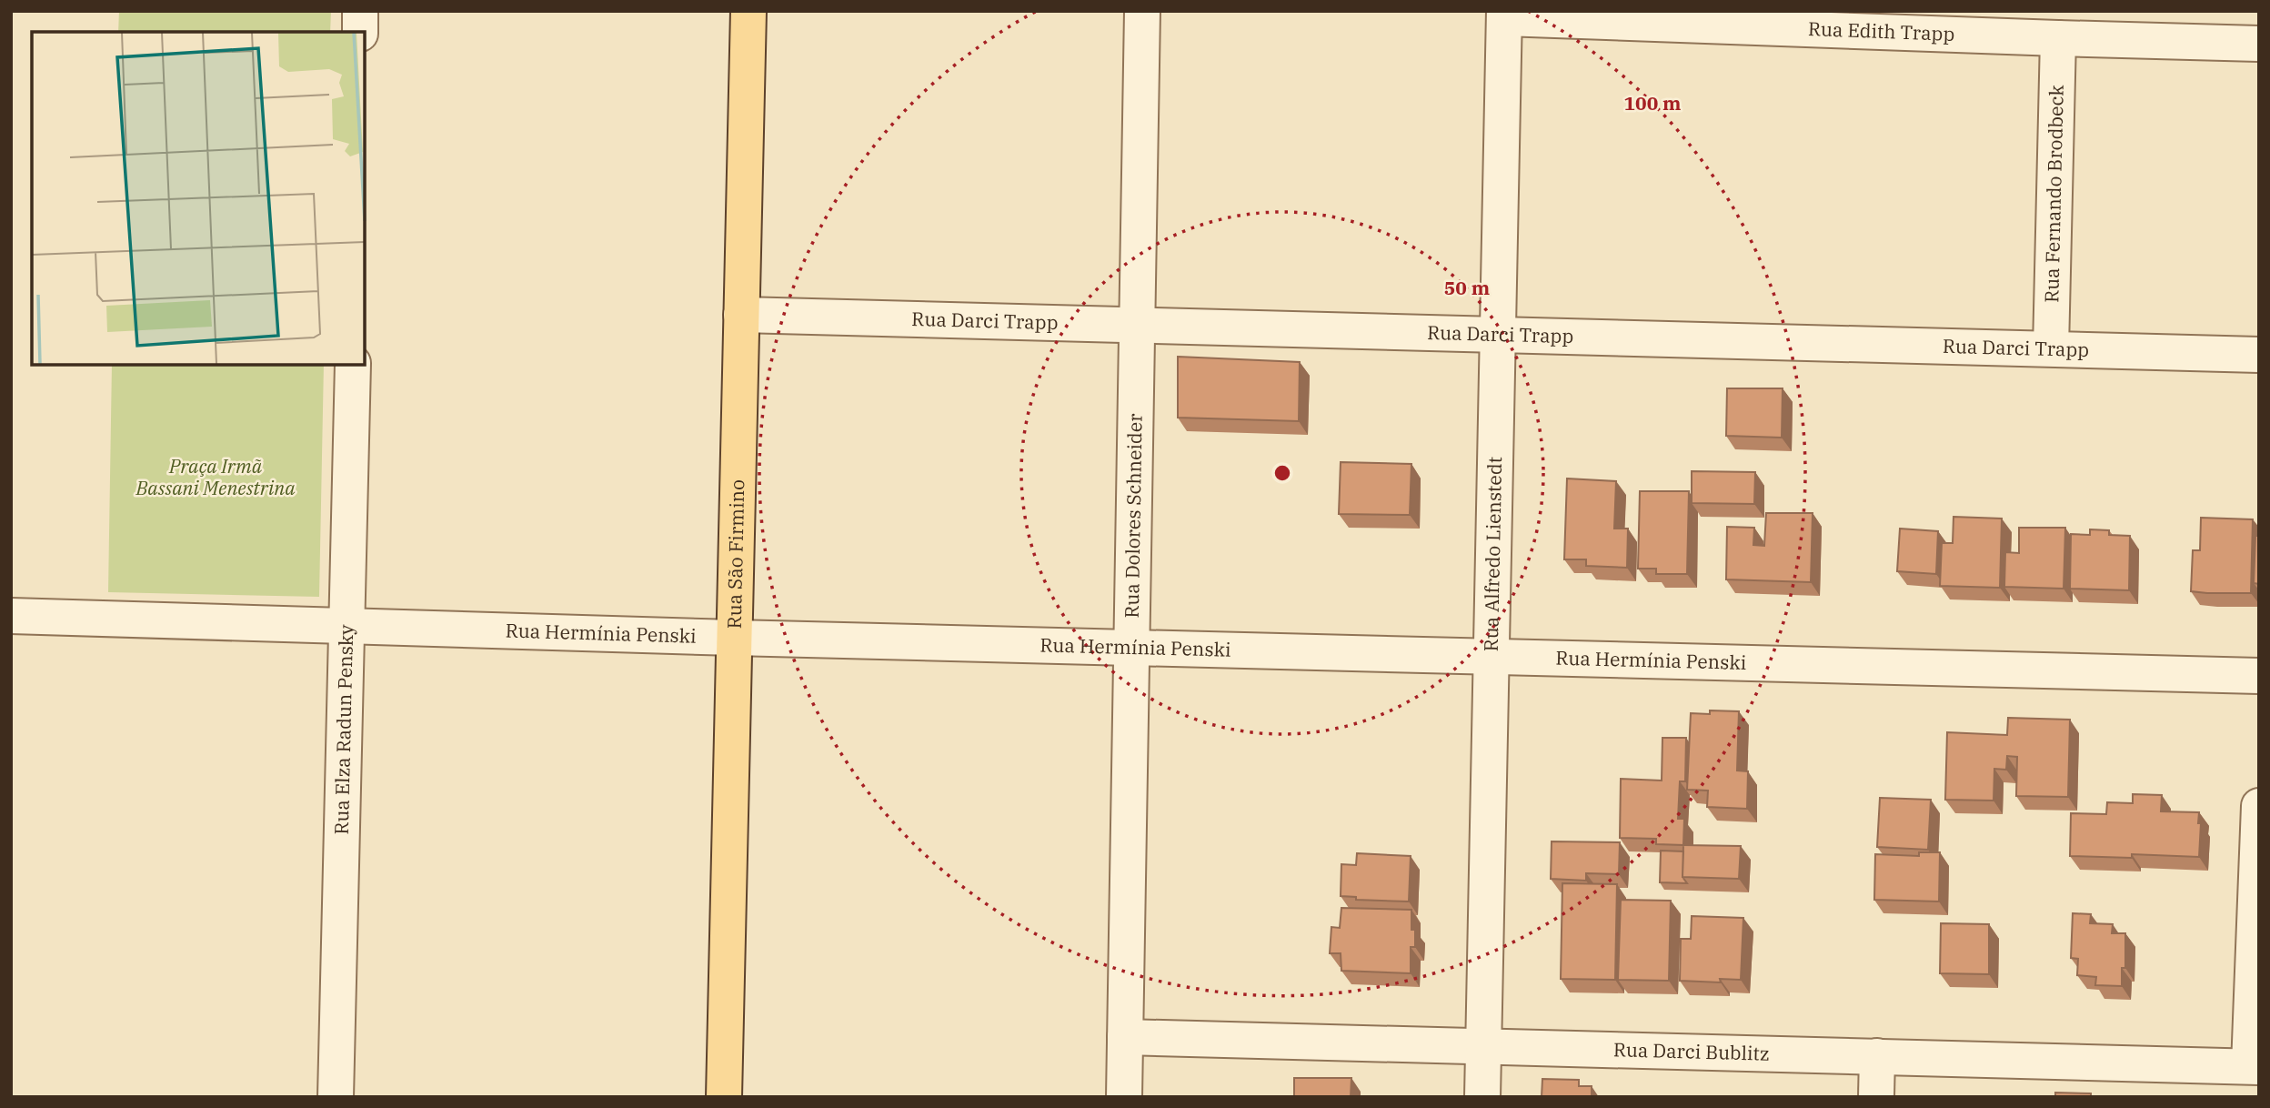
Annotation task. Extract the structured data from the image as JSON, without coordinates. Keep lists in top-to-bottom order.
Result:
{
  "streets": {
    "main road": ["Rua São Firmino"],
    "street": [
      "Rua Edith Trapp",
      "Rua Fernando Brodbeck",
      "Rua Darci Trapp",
      "Rua Dolores Schneider",
      "Rua Alfredo Lienstedt",
      "Rua Hermínia Penski",
      "Rua Elza Radun Pensky",
      "Rua Darci Bublitz"
    ]
  },
  "crossings": [
    ["Rua Edith Trapp", "Rua Fernando Brodbeck"],
    ["Rua Edith Trapp", "Rua Alfredo Lienstedt"],
    ["Rua Fernando Brodbeck", "Rua Darci Trapp"],
    ["Rua Darci Trapp", "Rua Dolores Schneider"],
    ["Rua Darci Trapp", "Rua São Firmino"],
    ["Rua Darci Trapp", "Rua Alfredo Lienstedt"],
    ["Rua Dolores Schneider", "Rua Hermínia Penski"],
    ["Rua Dolores Schneider", "Rua Darci Bublitz"],
    ["Rua São Firmino", "Rua Hermínia Penski"],
    ["Rua Alfredo Lienstedt", "Rua Hermínia Penski"],
    ["Rua Alfredo Lienstedt", "Rua Darci Bublitz"],
    ["Rua Hermínia Penski", "Rua Elza Radun Pensky"]
  ],
  "parks": ["Praça Irmã Bassani Menestrina"],
  "rings": ["100 m", "50 m"]
}
